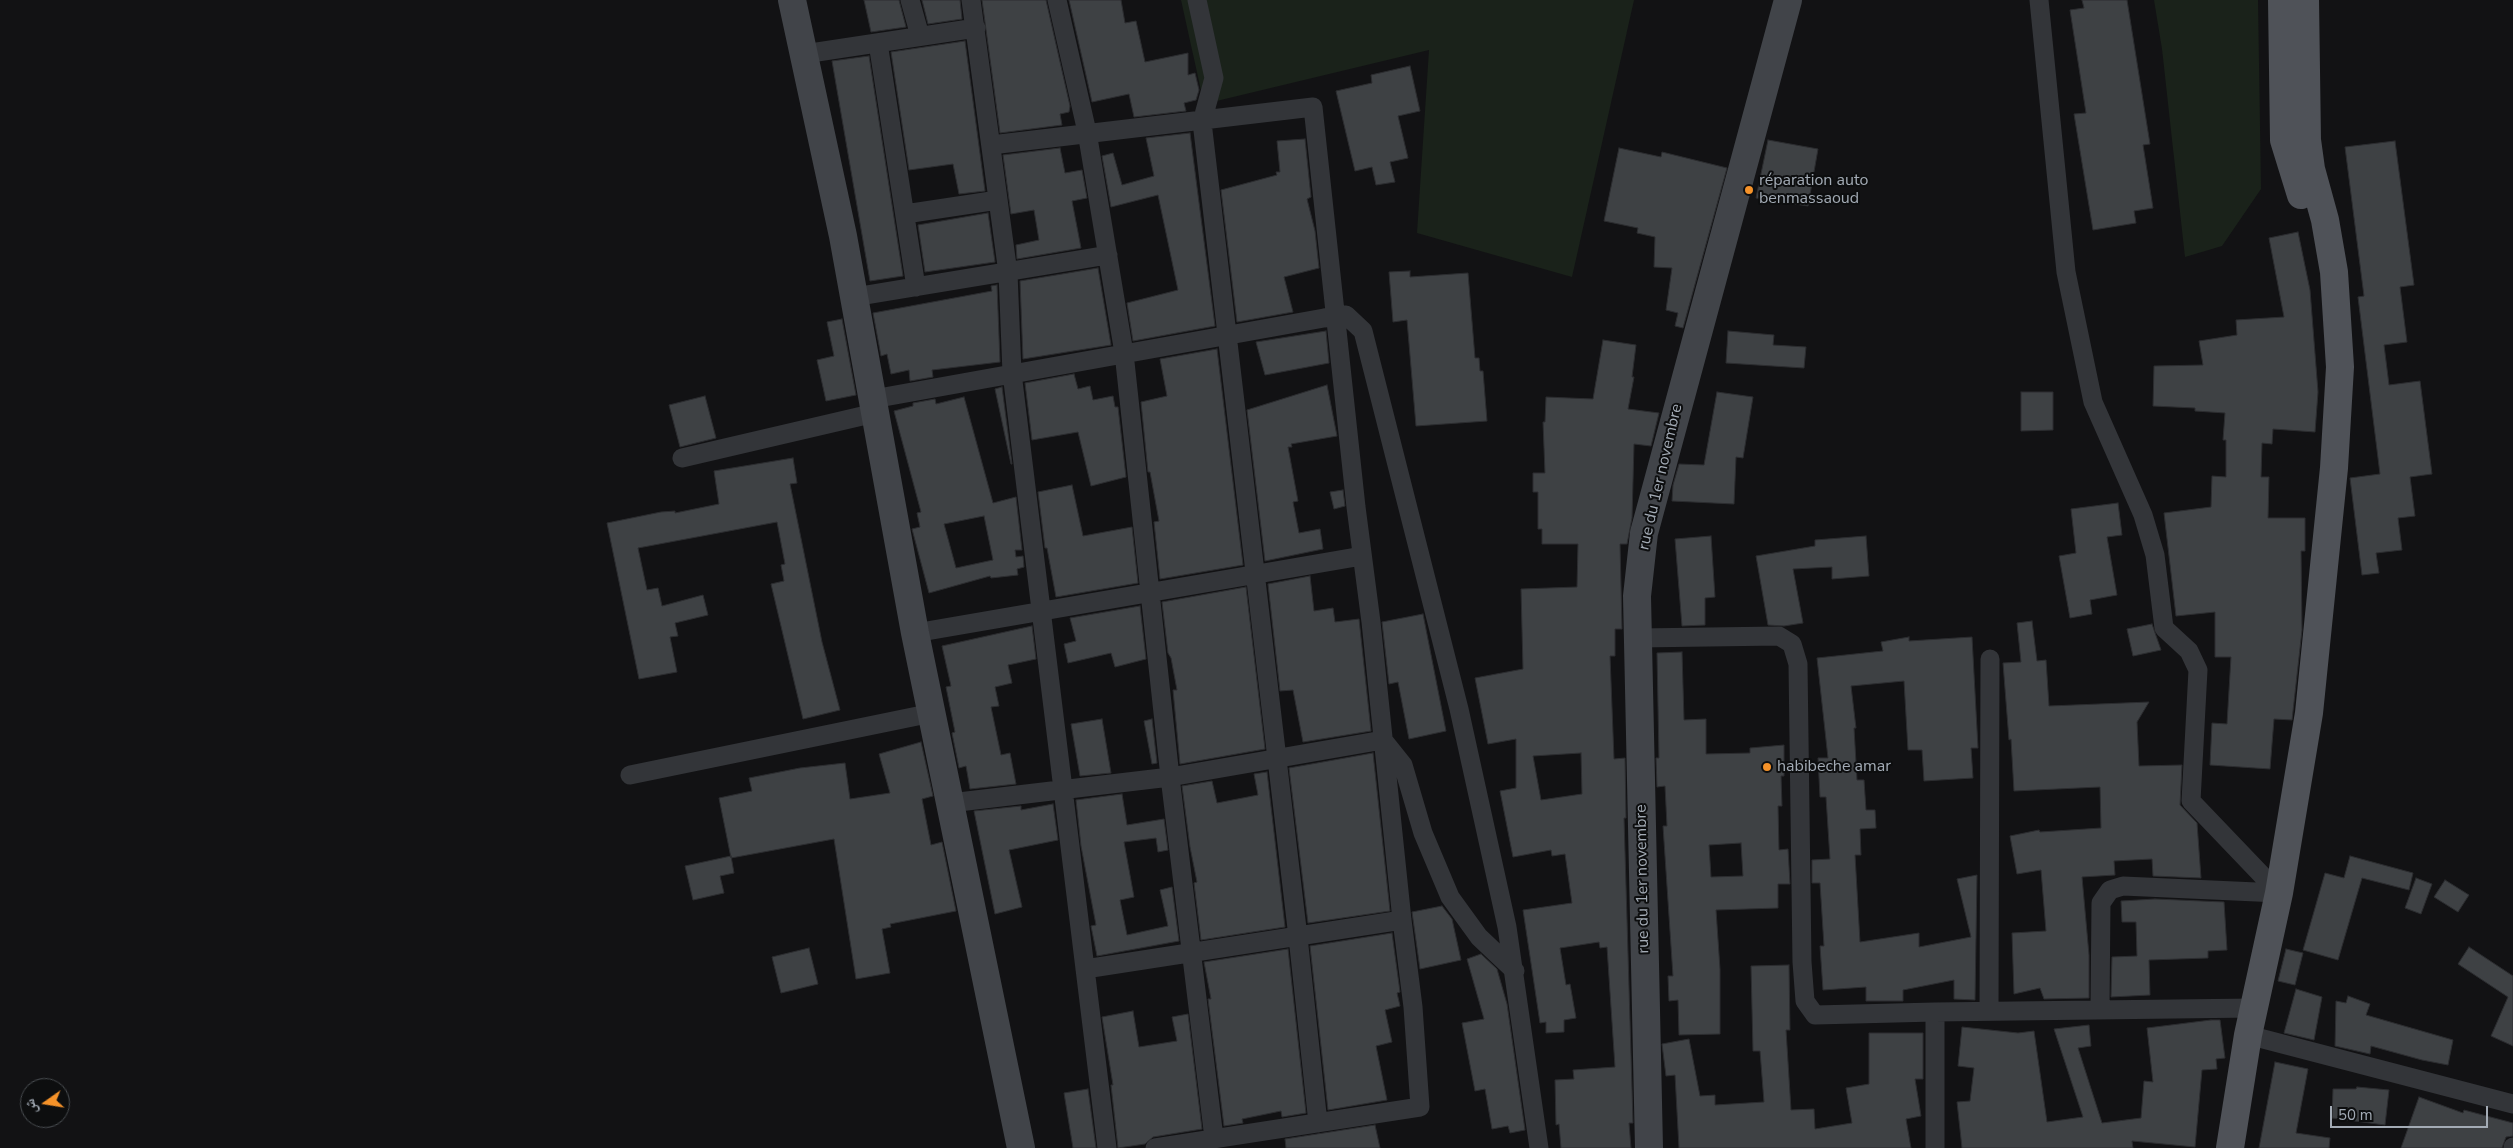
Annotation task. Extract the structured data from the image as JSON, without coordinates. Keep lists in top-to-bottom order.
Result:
{
  "streets": {
    "main road": ["rue du 1er novembre"]
  },
  "places": ["réparation auto benmassaoud", "habibeche amar"],
  "scale_bar": "50 m",
  "north": "left"
}
